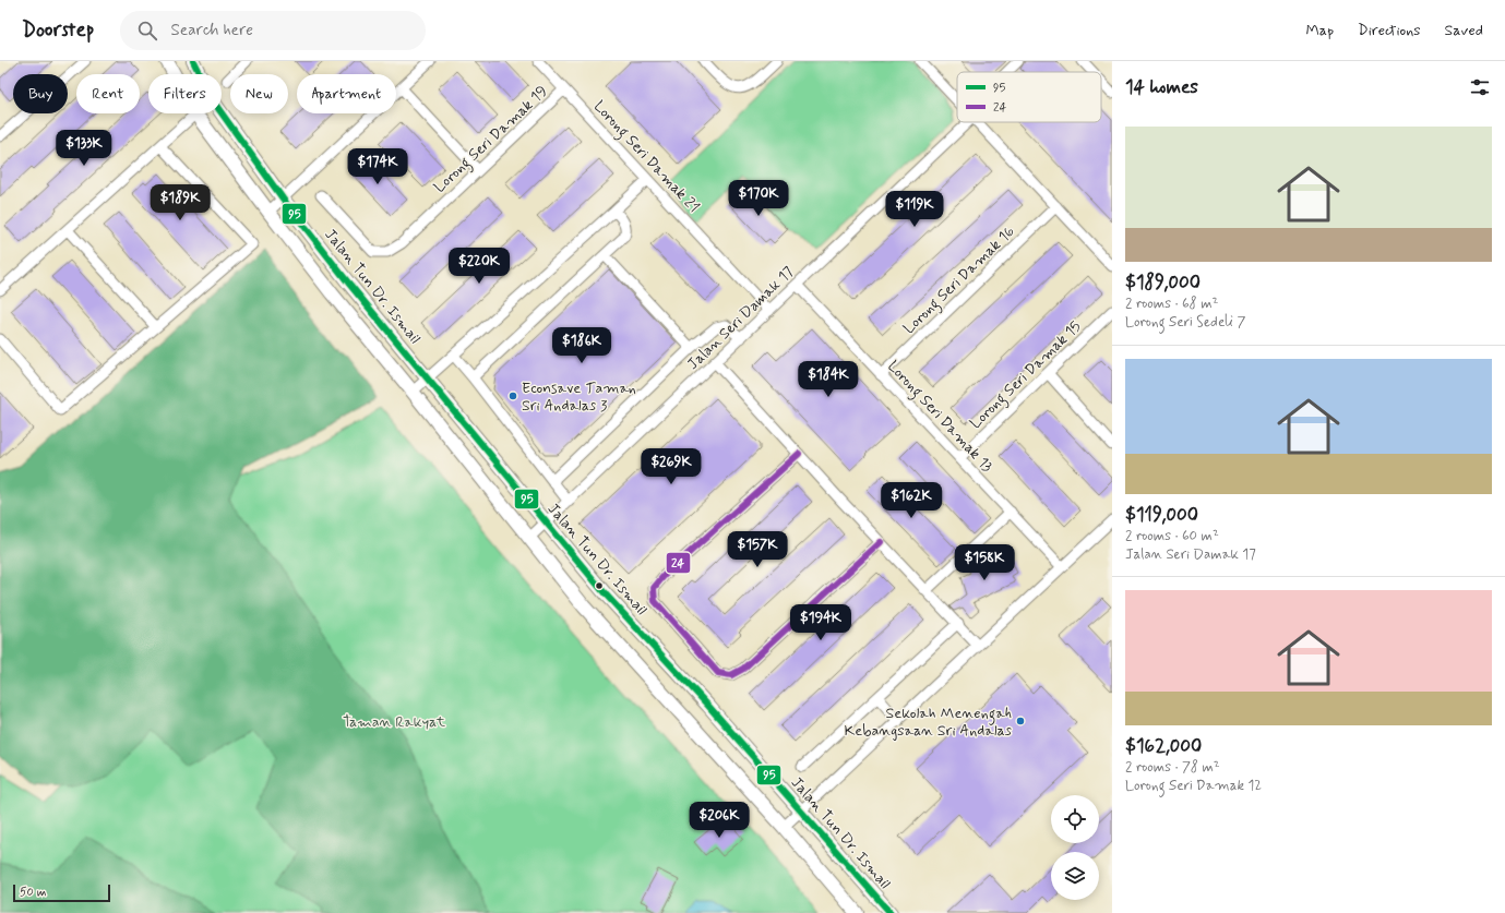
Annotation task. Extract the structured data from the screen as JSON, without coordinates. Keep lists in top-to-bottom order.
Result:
{
  "streets": {
    "street": [
      "Lorong Seri Damak 19",
      "Lorong Seri Damak 21",
      "Lorong Seri Damak 16",
      "Jalan Tun Dr. Ismail",
      "Jalan Seri Damak 17",
      "Lorong Seri Damak 15",
      "Lorong Seri Damak 13"
    ]
  },
  "crossings": [
    ["Lorong Seri Damak 19", "Lorong Seri Damak 21"],
    ["Lorong Seri Damak 21", "Jalan Seri Damak 17"],
    ["Lorong Seri Damak 16", "Lorong Seri Damak 13"],
    ["Jalan Tun Dr. Ismail", "Jalan Seri Damak 17"],
    ["Jalan Seri Damak 17", "Lorong Seri Damak 13"],
    ["Lorong Seri Damak 15", "Lorong Seri Damak 13"]
  ],
  "parks": ["Taman Rakyat"],
  "places": ["Econsave Taman Sri Andalas 3", "Sekolah Menengah Kebangsaan Sri Andalas"],
  "lines": ["transit line 95", "transit line 24"],
  "legend": ["95", "24"],
  "scale_bar": "50 m",
  "page": {
    "header": "Doorstep",
    "search": "Search here",
    "nav": ["Map", "Directions", "Saved"],
    "heading": "14 homes",
    "chip": [
      "Buy",
      "Rent",
      "Filters",
      "New",
      "Apartment"
    ],
    "list": [
      {
        "name": "$189,000",
        "note": "2 rooms · 68 m² · Lorong Seri Sedeli 7"
      },
      {
        "name": "$119,000",
        "note": "2 rooms · 60 m² · Jalan Seri Damak 17"
      },
      {
        "name": "$162,000",
        "note": "2 rooms · 78 m² · Lorong Seri Damak 12"
      }
    ],
    "price": [
      "$133K",
      "$174K",
      "$170K",
      "$189K",
      "$119K",
      "$220K",
      "$186K",
      "$184K",
      "$269K",
      "$162K",
      "$157K",
      "$158K",
      "$194K",
      "$206K"
    ],
    "scale": "50 m"
  }
}
